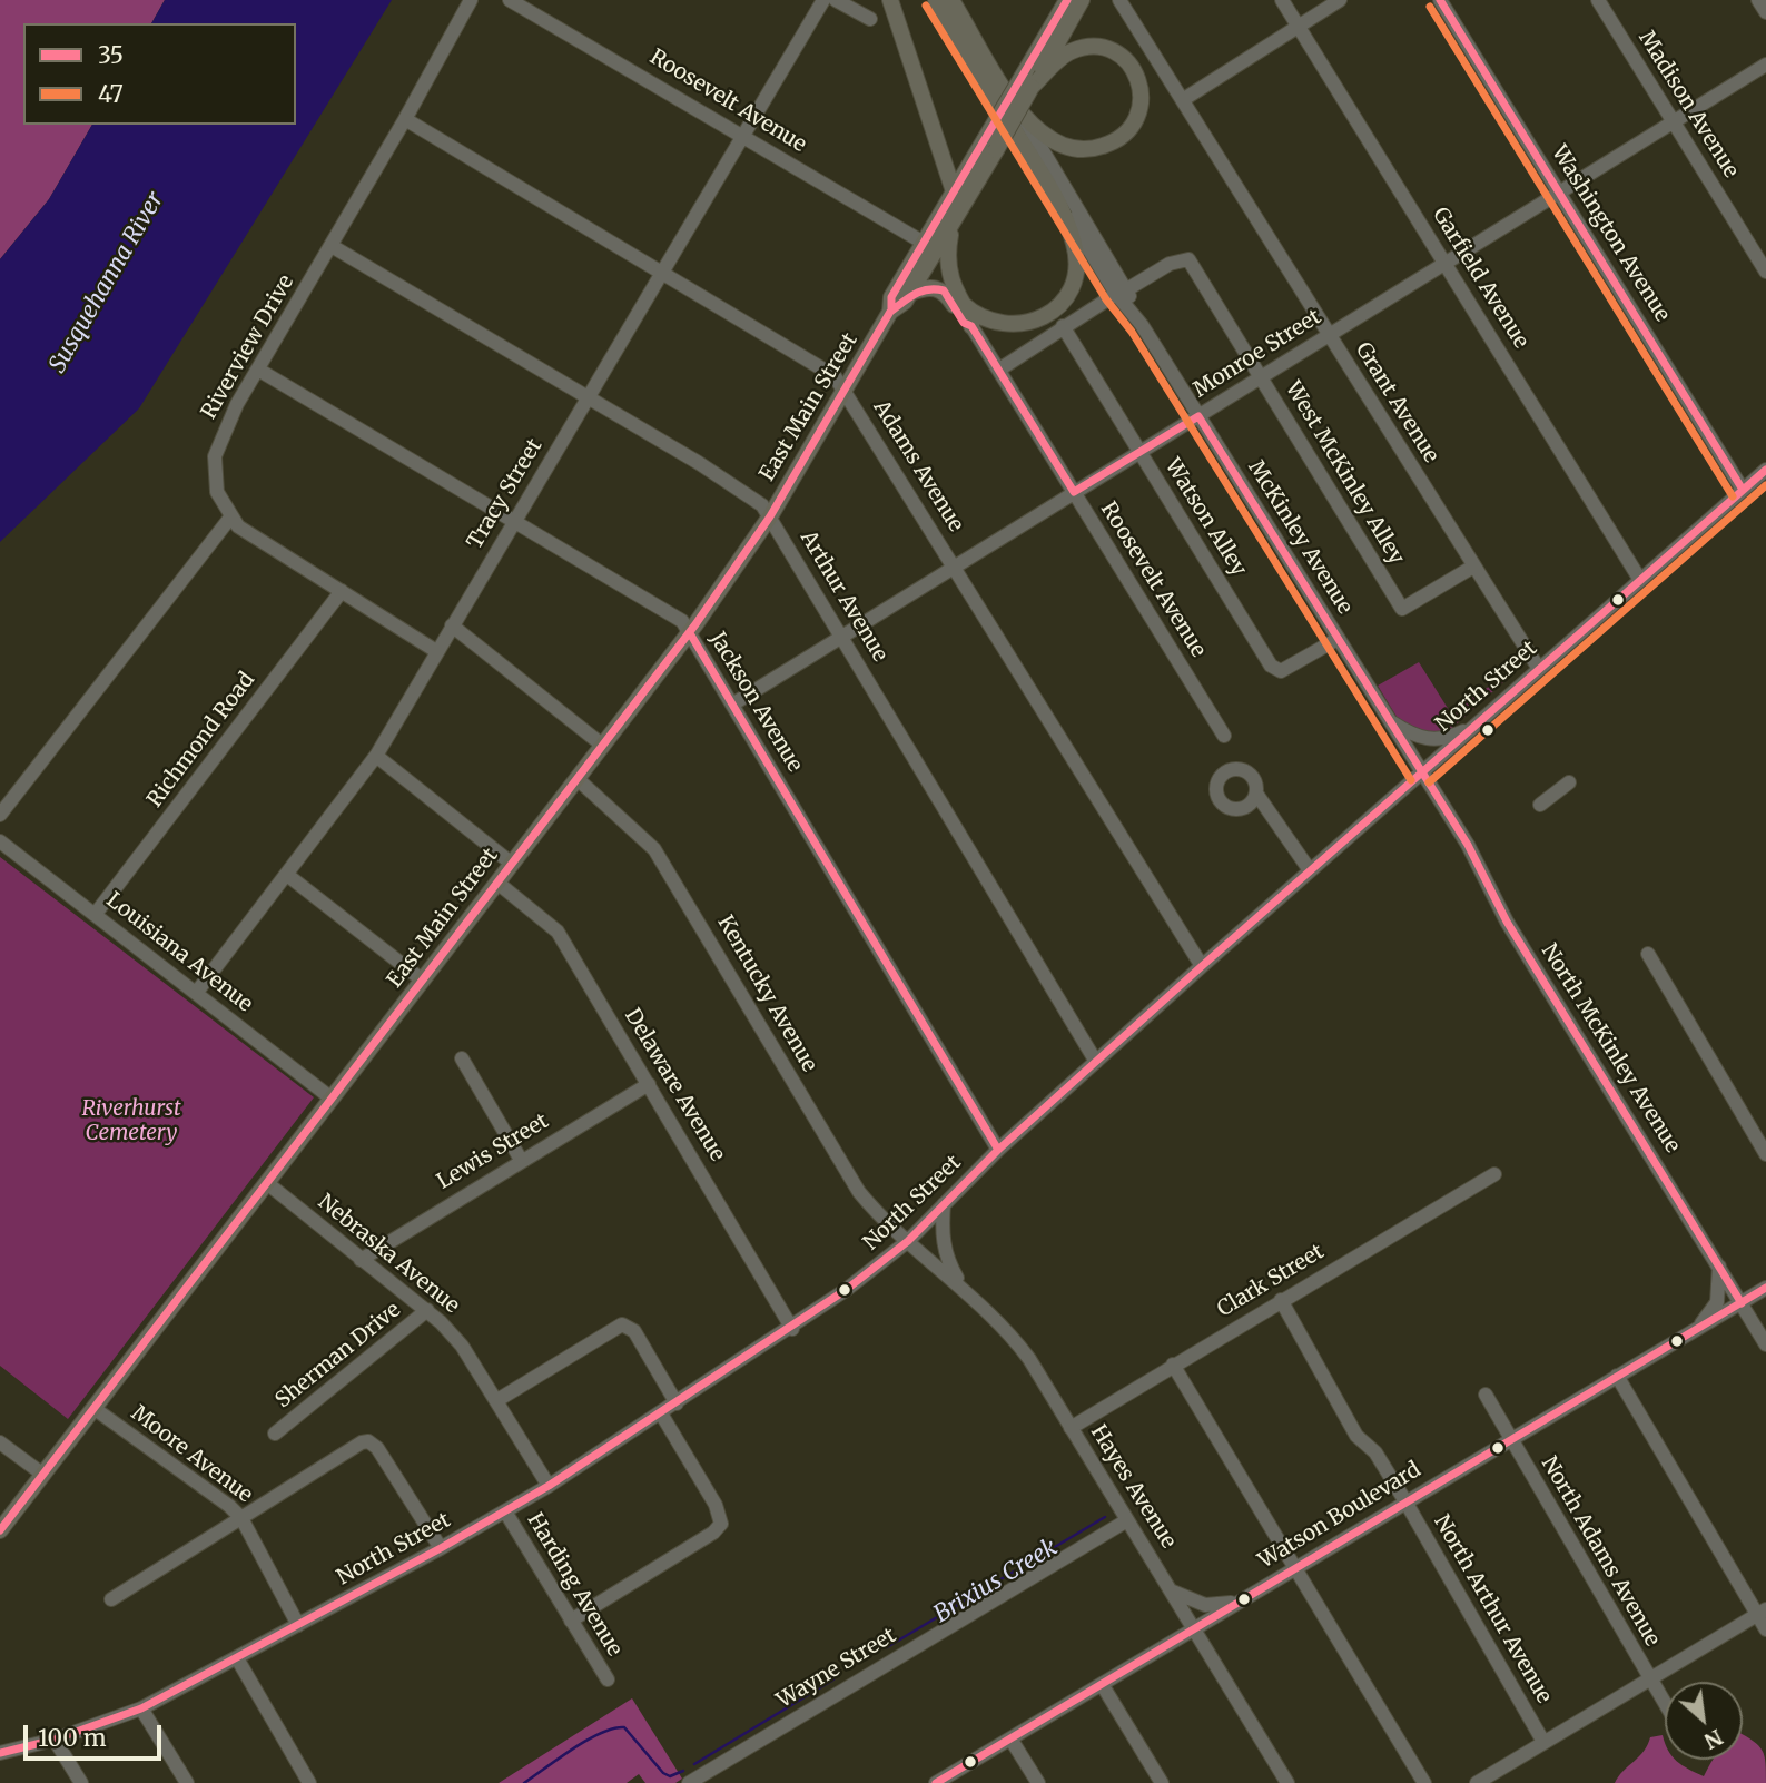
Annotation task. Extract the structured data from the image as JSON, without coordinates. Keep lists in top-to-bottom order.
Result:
{
  "streets": {
    "main road": ["East Main Street"],
    "street": [
      "Roosevelt Avenue",
      "Madison Avenue",
      "Washington Avenue",
      "Garfield Avenue",
      "Riverview Drive",
      "Monroe Street",
      "Grant Avenue",
      "Adams Avenue",
      "West McKinley Alley",
      "Tracy Street",
      "Watson Alley",
      "McKinley Avenue",
      "Arthur Avenue",
      "North Street",
      "Jackson Avenue",
      "Richmond Road",
      "Louisiana Avenue",
      "Kentucky Avenue",
      "North McKinley Avenue",
      "Delaware Avenue",
      "Lewis Street",
      "Nebraska Avenue",
      "Clark Street",
      "Sherman Drive",
      "Moore Avenue",
      "Hayes Avenue",
      "Watson Boulevard",
      "North Adams Avenue",
      "Harding Avenue",
      "North Arthur Avenue",
      "Wayne Street"
    ]
  },
  "crossings": [
    ["Roosevelt Avenue", "Monroe Street"],
    ["Roosevelt Avenue", "East Main Street"],
    ["Roosevelt Avenue", "Tracy Street"],
    ["Madison Avenue", "Monroe Street"],
    ["Washington Avenue", "Monroe Street"],
    ["Washington Avenue", "North Street"],
    ["Garfield Avenue", "Monroe Street"],
    ["Garfield Avenue", "North Street"],
    ["Riverview Drive", "Adams Avenue"],
    ["Riverview Drive", "Arthur Avenue"],
    ["Riverview Drive", "Jackson Avenue"],
    ["Monroe Street", "Grant Avenue"],
    ["Monroe Street", "Adams Avenue"],
    ["Monroe Street", "West McKinley Alley"],
    ["Monroe Street", "Watson Alley"],
    ["Monroe Street", "McKinley Avenue"],
    ["Monroe Street", "Arthur Avenue"],
    ["Monroe Street", "Jackson Avenue"],
    ["Grant Avenue", "West McKinley Alley"],
    ["Grant Avenue", "North Street"],
    ["East Main Street", "Adams Avenue"],
    ["East Main Street", "Arthur Avenue"],
    ["East Main Street", "Jackson Avenue"],
    ["East Main Street", "Louisiana Avenue"],
    ["East Main Street", "Kentucky Avenue"],
    ["East Main Street", "Delaware Avenue"],
    ["East Main Street", "Nebraska Avenue"],
    ["East Main Street", "Moore Avenue"],
    ["Adams Avenue", "Tracy Street"],
    ["Adams Avenue", "North Street"],
    ["West McKinley Alley", "McKinley Avenue"],
    ["Tracy Street", "Arthur Avenue"],
    ["Tracy Street", "Jackson Avenue"],
    ["Tracy Street", "Louisiana Avenue"],
    ["Watson Alley", "McKinley Avenue"],
    ["McKinley Avenue", "North Street"],
    ["McKinley Avenue", "North McKinley Avenue"],
    ["Arthur Avenue", "North Street"],
    ["North Street", "Jackson Avenue"],
    ["North Street", "Kentucky Avenue"],
    ["North Street", "North McKinley Avenue"],
    ["North Street", "Delaware Avenue"],
    ["North Street", "Nebraska Avenue"],
    ["North Street", "Moore Avenue"],
    ["North Street", "Hayes Avenue"],
    ["North Street", "Harding Avenue"],
    ["Richmond Road", "Louisiana Avenue"],
    ["Kentucky Avenue", "Hayes Avenue"],
    ["North McKinley Avenue", "Watson Boulevard"],
    ["Delaware Avenue", "Lewis Street"],
    ["Lewis Street", "Nebraska Avenue"],
    ["Nebraska Avenue", "Sherman Drive"],
    ["Clark Street", "Hayes Avenue"],
    ["Clark Street", "North Arthur Avenue"],
    ["Hayes Avenue", "Watson Boulevard"],
    ["Hayes Avenue", "Wayne Street"],
    ["Watson Boulevard", "North Adams Avenue"],
    ["Watson Boulevard", "North Arthur Avenue"]
  ],
  "water": ["Susquehanna River", "Brixius Creek"],
  "parks": ["Riverhurst Cemetery"],
  "lines": ["transit line 35", "transit line 47"],
  "legend": ["35", "47"],
  "scale_bar": "100 m",
  "north": "bottom right"
}
